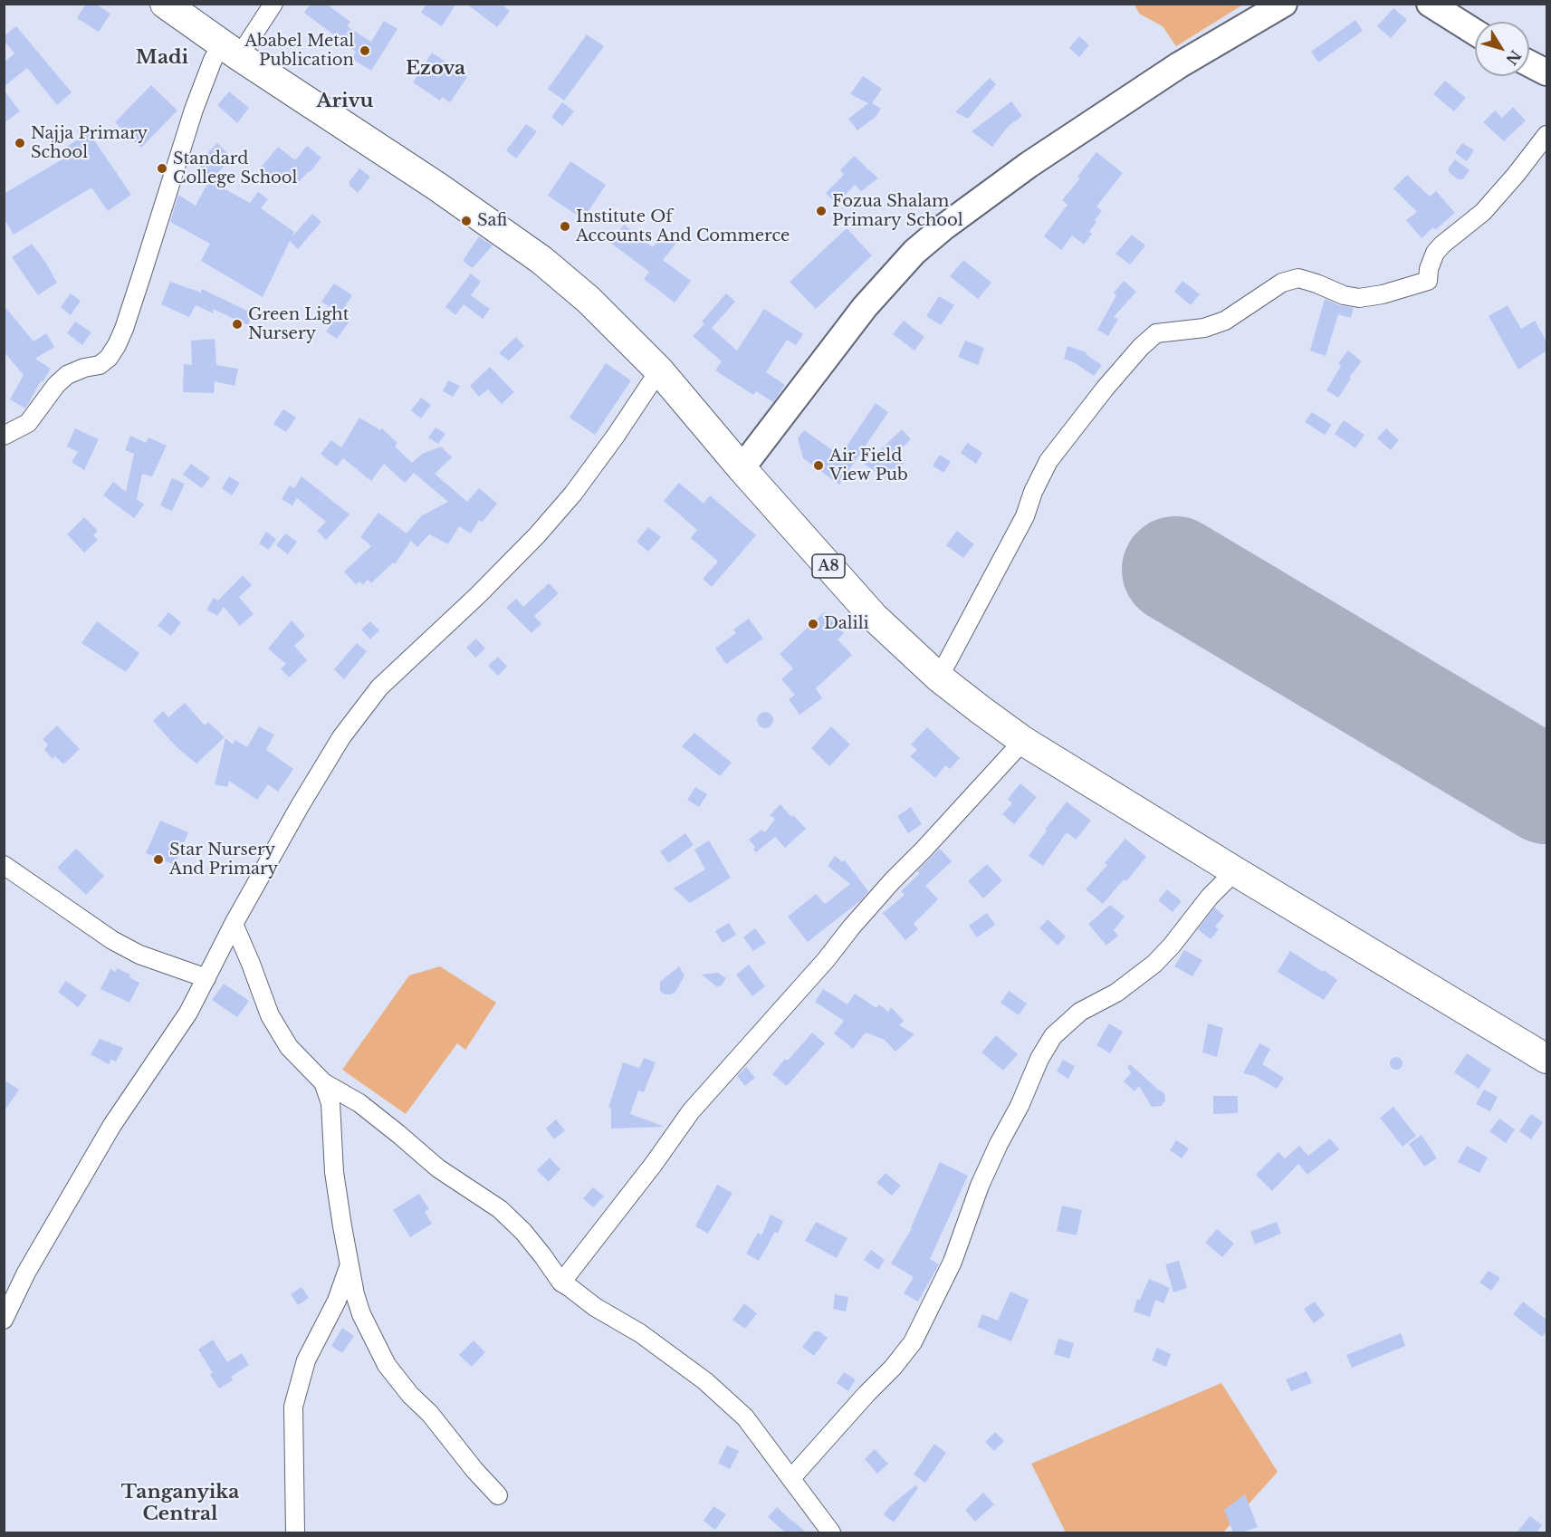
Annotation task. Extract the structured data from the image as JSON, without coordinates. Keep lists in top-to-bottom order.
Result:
{
  "streets": {
    "main road": ["A8"]
  },
  "districts": [
    "Madi",
    "Ezova",
    "Arivu",
    "Tanganyika Central"
  ],
  "places": [
    "Ababel Metal Publication",
    "Najja Primary School",
    "Standard College School",
    "Fozua Shalam Primary School",
    "Safi",
    "Institute Of Accounts And Commerce",
    "Green Light Nursery",
    "Air Field View Pub",
    "Dalili",
    "Star Nursery And Primary"
  ],
  "north": "bottom right"
}
